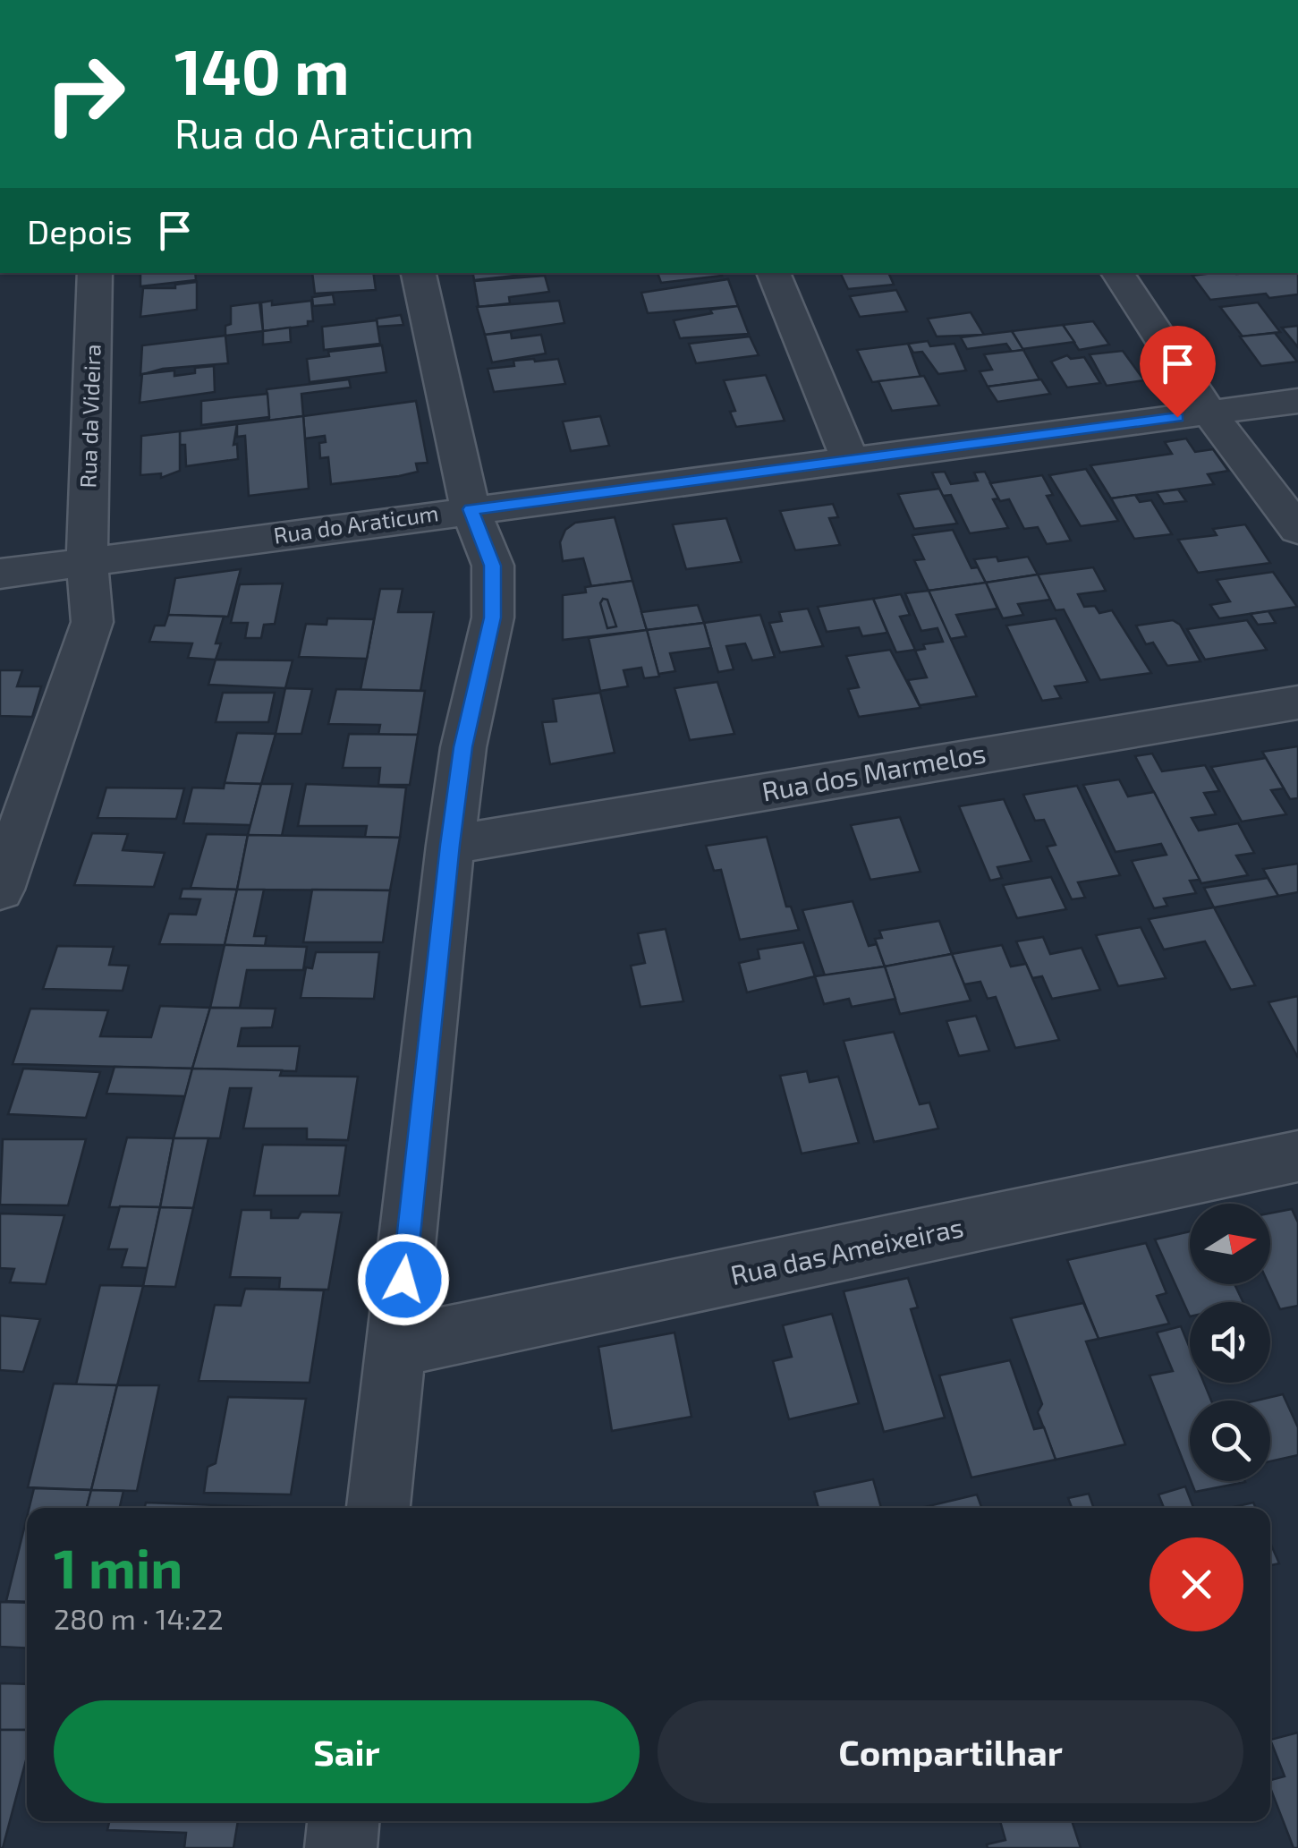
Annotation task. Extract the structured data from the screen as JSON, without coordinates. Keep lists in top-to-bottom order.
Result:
{
  "streets": {
    "street": [
      "Rua da Videira",
      "Rua do Araticum",
      "Rua dos Marmelos",
      "Rua das Ameixeiras"
    ]
  },
  "crossings": [
    ["Rua da Videira", "Rua do Araticum"]
  ],
  "north": "right",
  "page": {
    "turn": ["140 m", "Rua do Araticum"],
    "then": "Depois",
    "heading": ["1 min", "280 m · 14:22"],
    "buttons": ["Sair", "Compartilhar"]
  }
}
